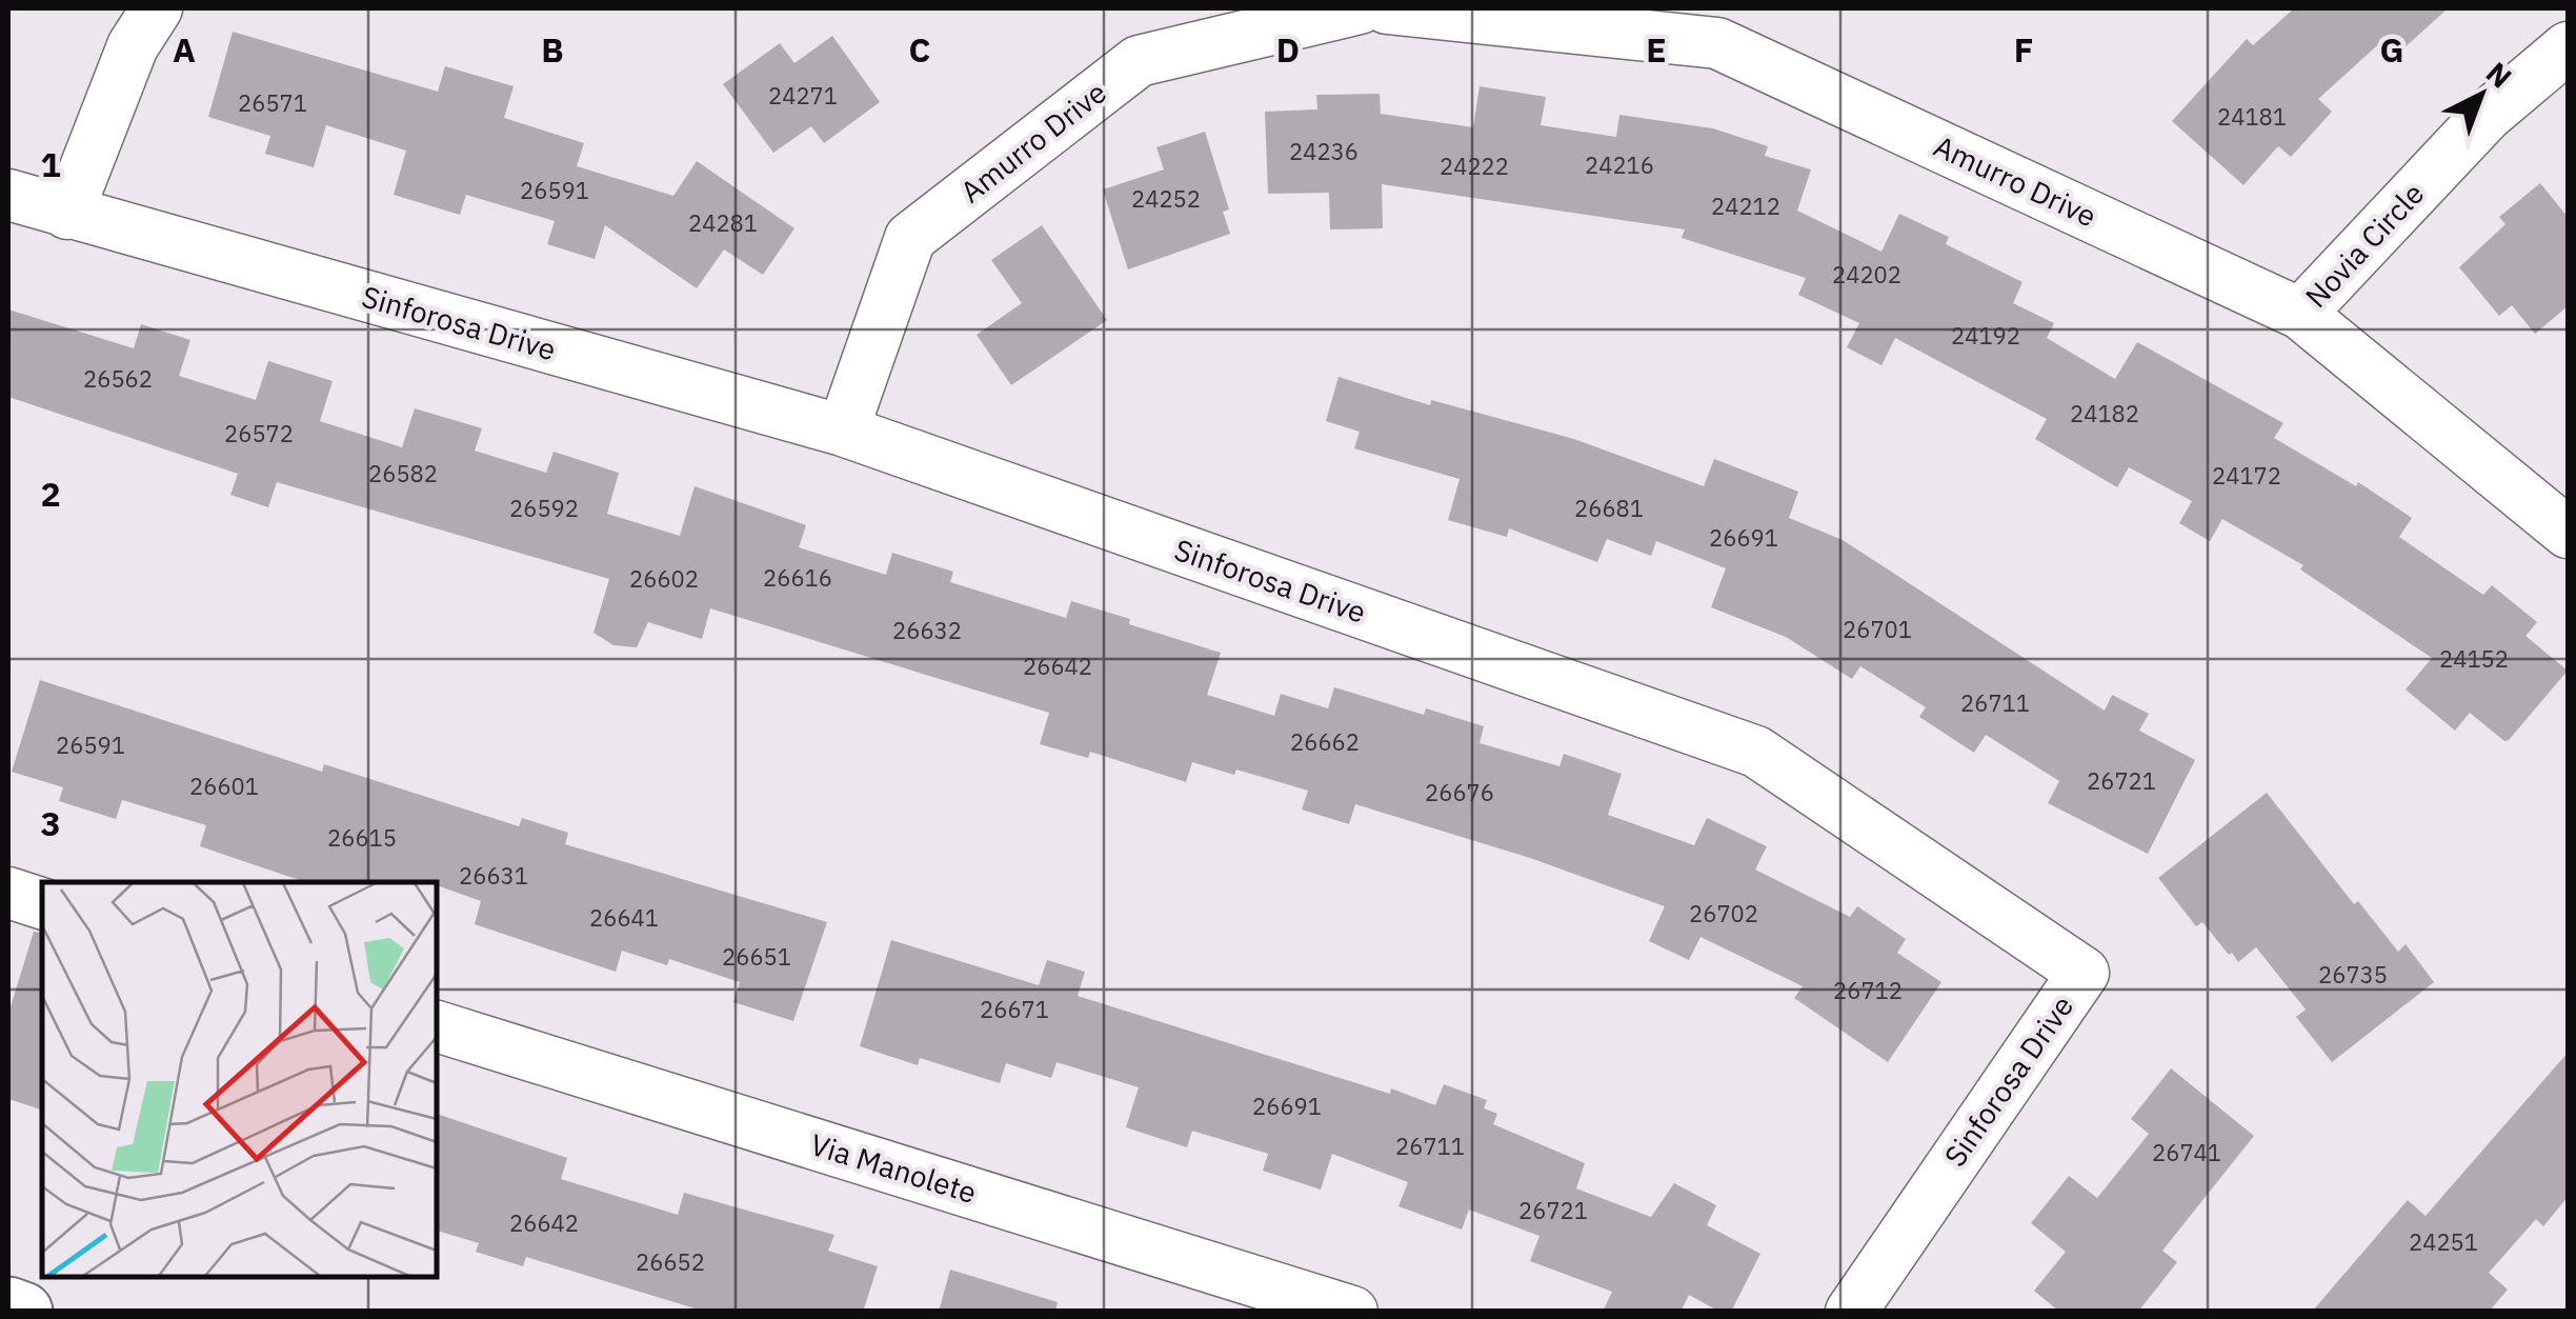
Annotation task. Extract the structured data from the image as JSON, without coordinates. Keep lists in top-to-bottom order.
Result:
{
  "streets": {
    "street": [
      "Amurro Drive",
      "Novia Circle",
      "Sinforosa Drive",
      "Via Manolete"
    ]
  },
  "crossings": [
    ["Amurro Drive", "Novia Circle"],
    ["Amurro Drive", "Sinforosa Drive"]
  ],
  "house_numbers": [
    "24271",
    "26571",
    "24181",
    "24236",
    "24216",
    "24222",
    "26591",
    "24252",
    "24212",
    "24281",
    "24202",
    "24192",
    "26562",
    "24182",
    "26572",
    "26582",
    "24172",
    "26592",
    "26681",
    "26691",
    "26616",
    "26602",
    "26701",
    "26632",
    "24152",
    "26642",
    "26711",
    "26662",
    "26591",
    "26721",
    "26601",
    "26676",
    "26615",
    "26631",
    "26702",
    "26641",
    "26651",
    "26735",
    "26712",
    "26671",
    "26691",
    "26711",
    "26741",
    "26721",
    "26642",
    "24251",
    "26652"
  ],
  "north": "top right",
  "grid": {
    "columns": [
      "A",
      "B",
      "C",
      "D",
      "E",
      "F",
      "G"
    ],
    "rows": ["1", "2", "3"]
  }
}
